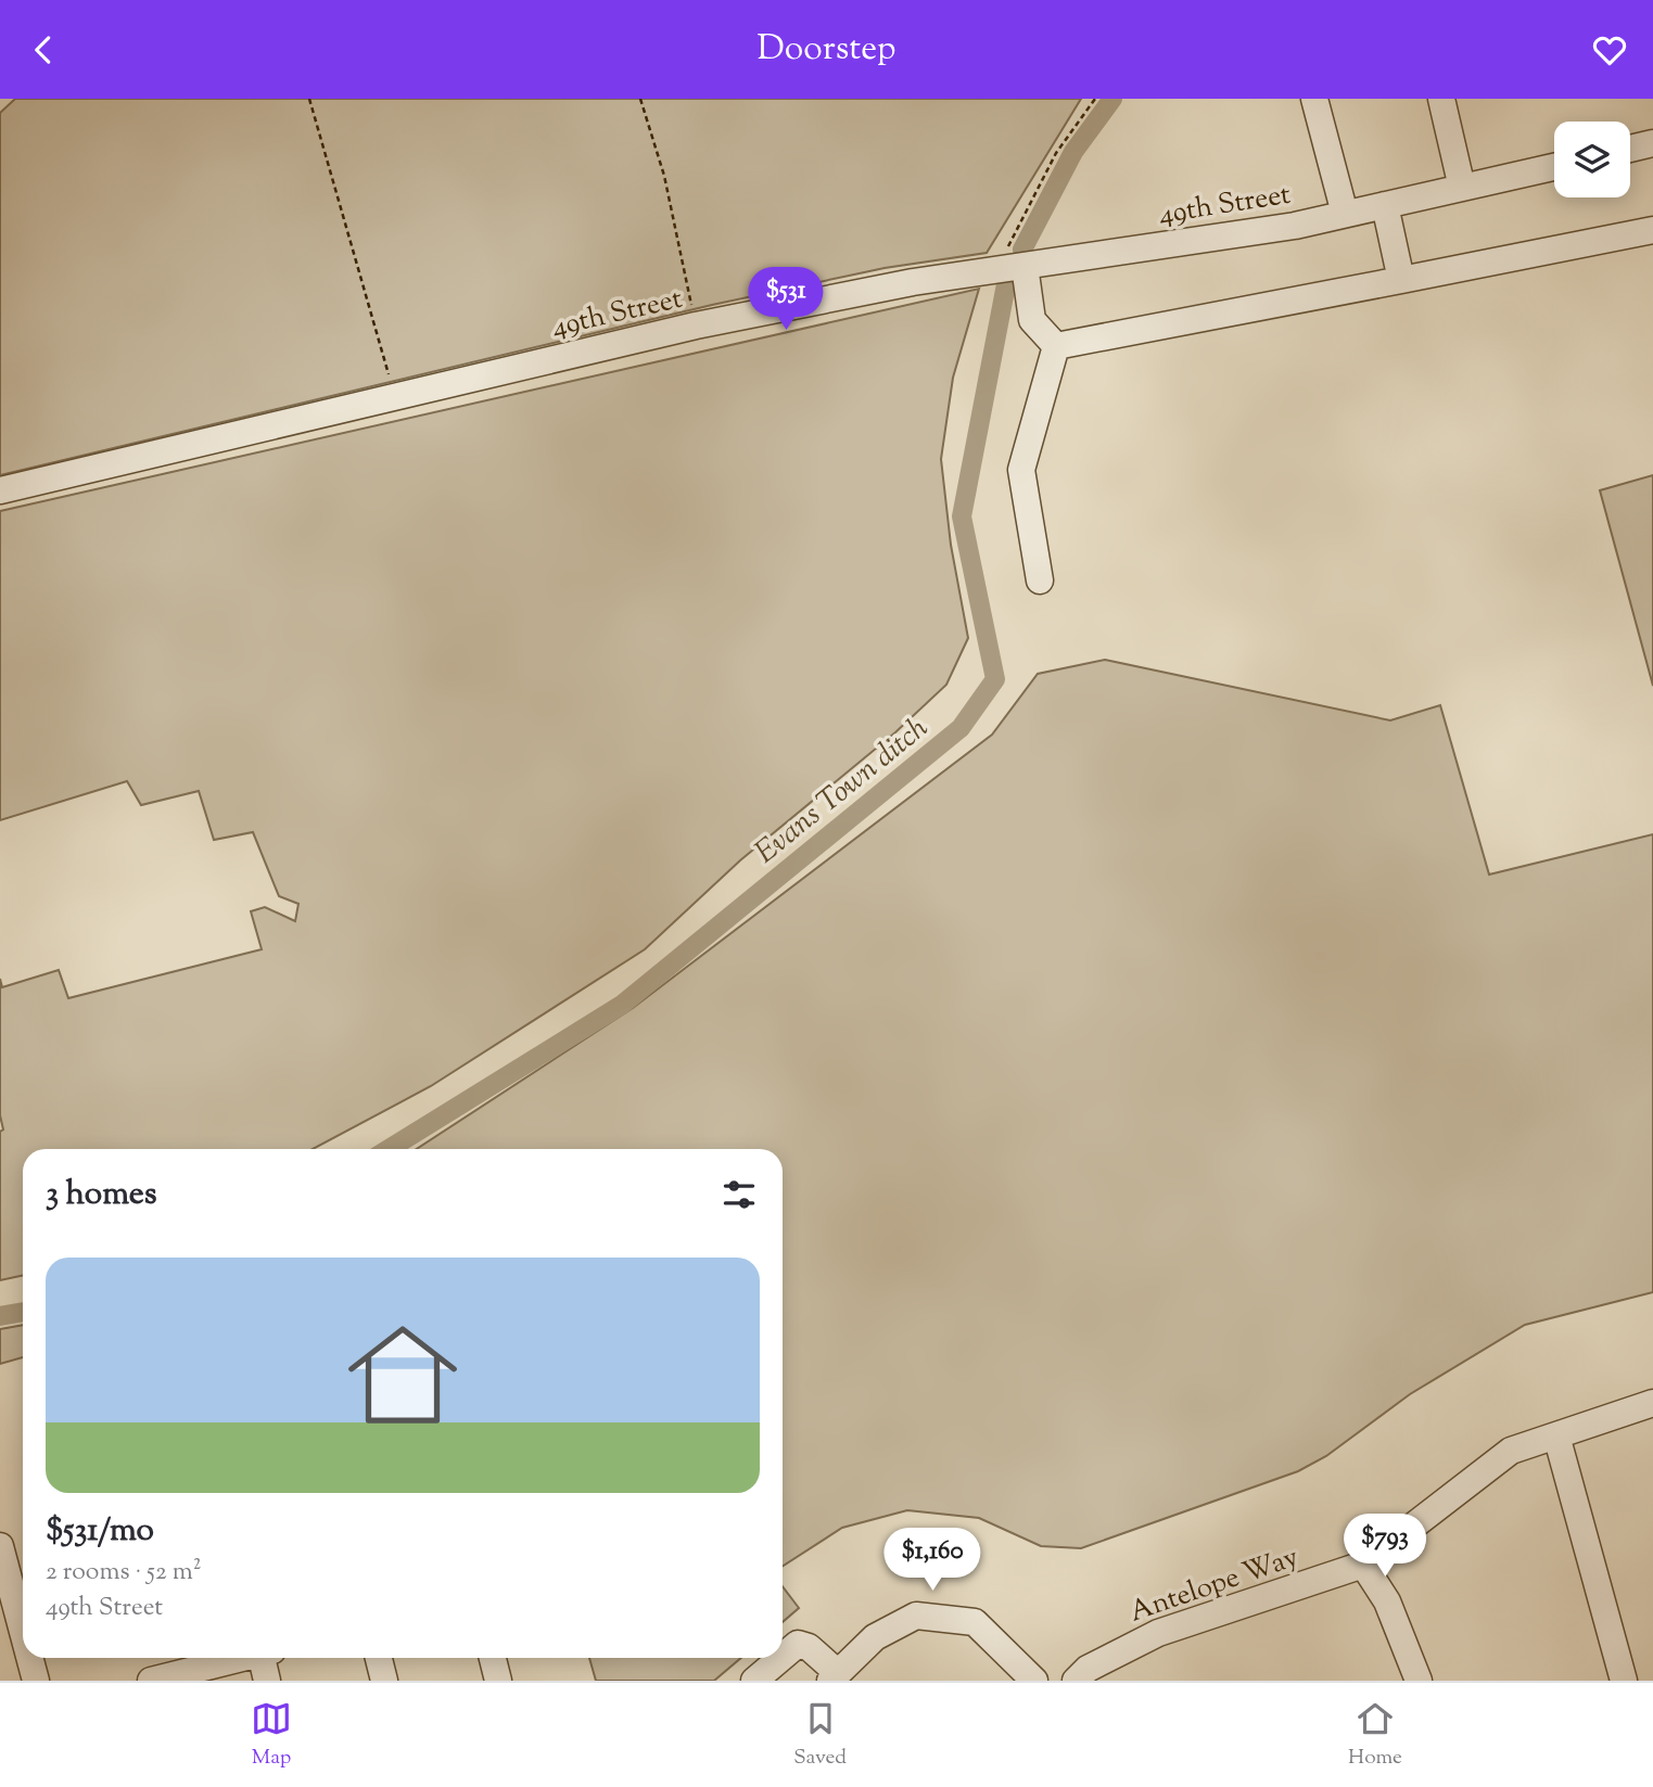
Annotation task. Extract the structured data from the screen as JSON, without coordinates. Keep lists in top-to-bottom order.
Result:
{
  "streets": {
    "street": ["49th Street", "Antelope Way"]
  },
  "water": ["Evans Town ditch"],
  "page": {
    "header": "Doorstep",
    "price": ["$531", "$793", "$1,160"],
    "heading": "3 homes",
    "list": [
      {
        "name": "$531/mo",
        "note": "2 rooms · 52 m² · 49th Street"
      }
    ],
    "tabs": ["Map", "Saved", "Home"]
  }
}
